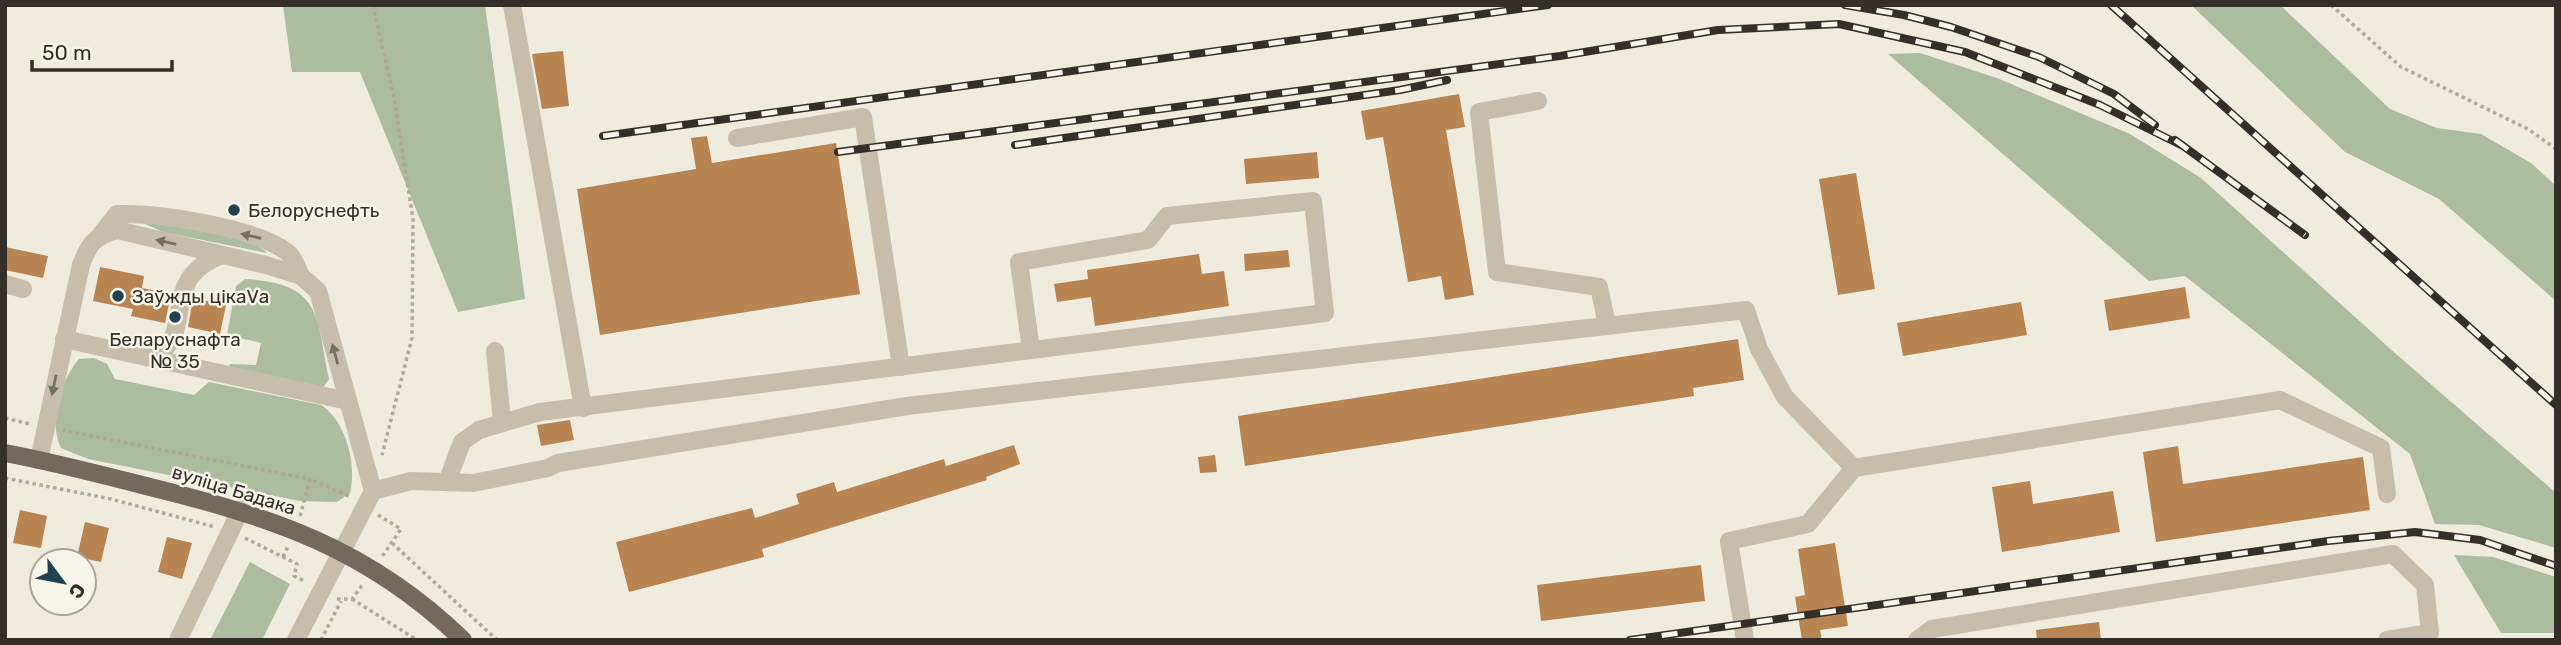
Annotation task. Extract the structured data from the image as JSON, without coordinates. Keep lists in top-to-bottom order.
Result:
{
  "streets": {
    "main road": ["вуліца Бадака"]
  },
  "places": ["Белоруснефть", "Заўжды цікаVа", "Беларуснафта № 35"],
  "scale_bar": "50 m",
  "north": "bottom right"
}
